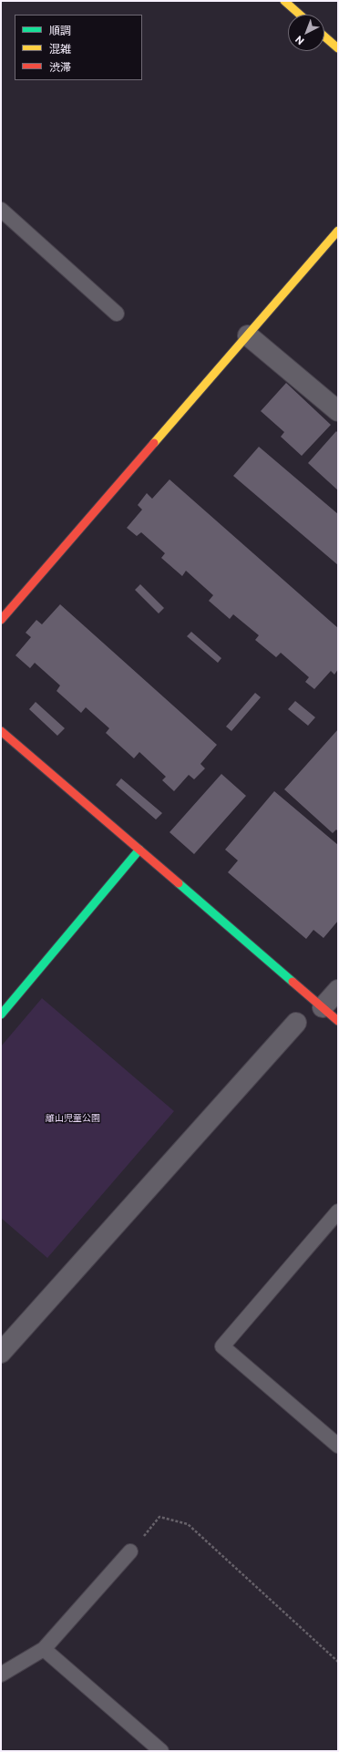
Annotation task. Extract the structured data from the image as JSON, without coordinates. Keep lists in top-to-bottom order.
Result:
{
  "parks": ["離山児童公園"],
  "legend": ["順調", "混雑", "渋滞"],
  "north": "bottom left"
}
